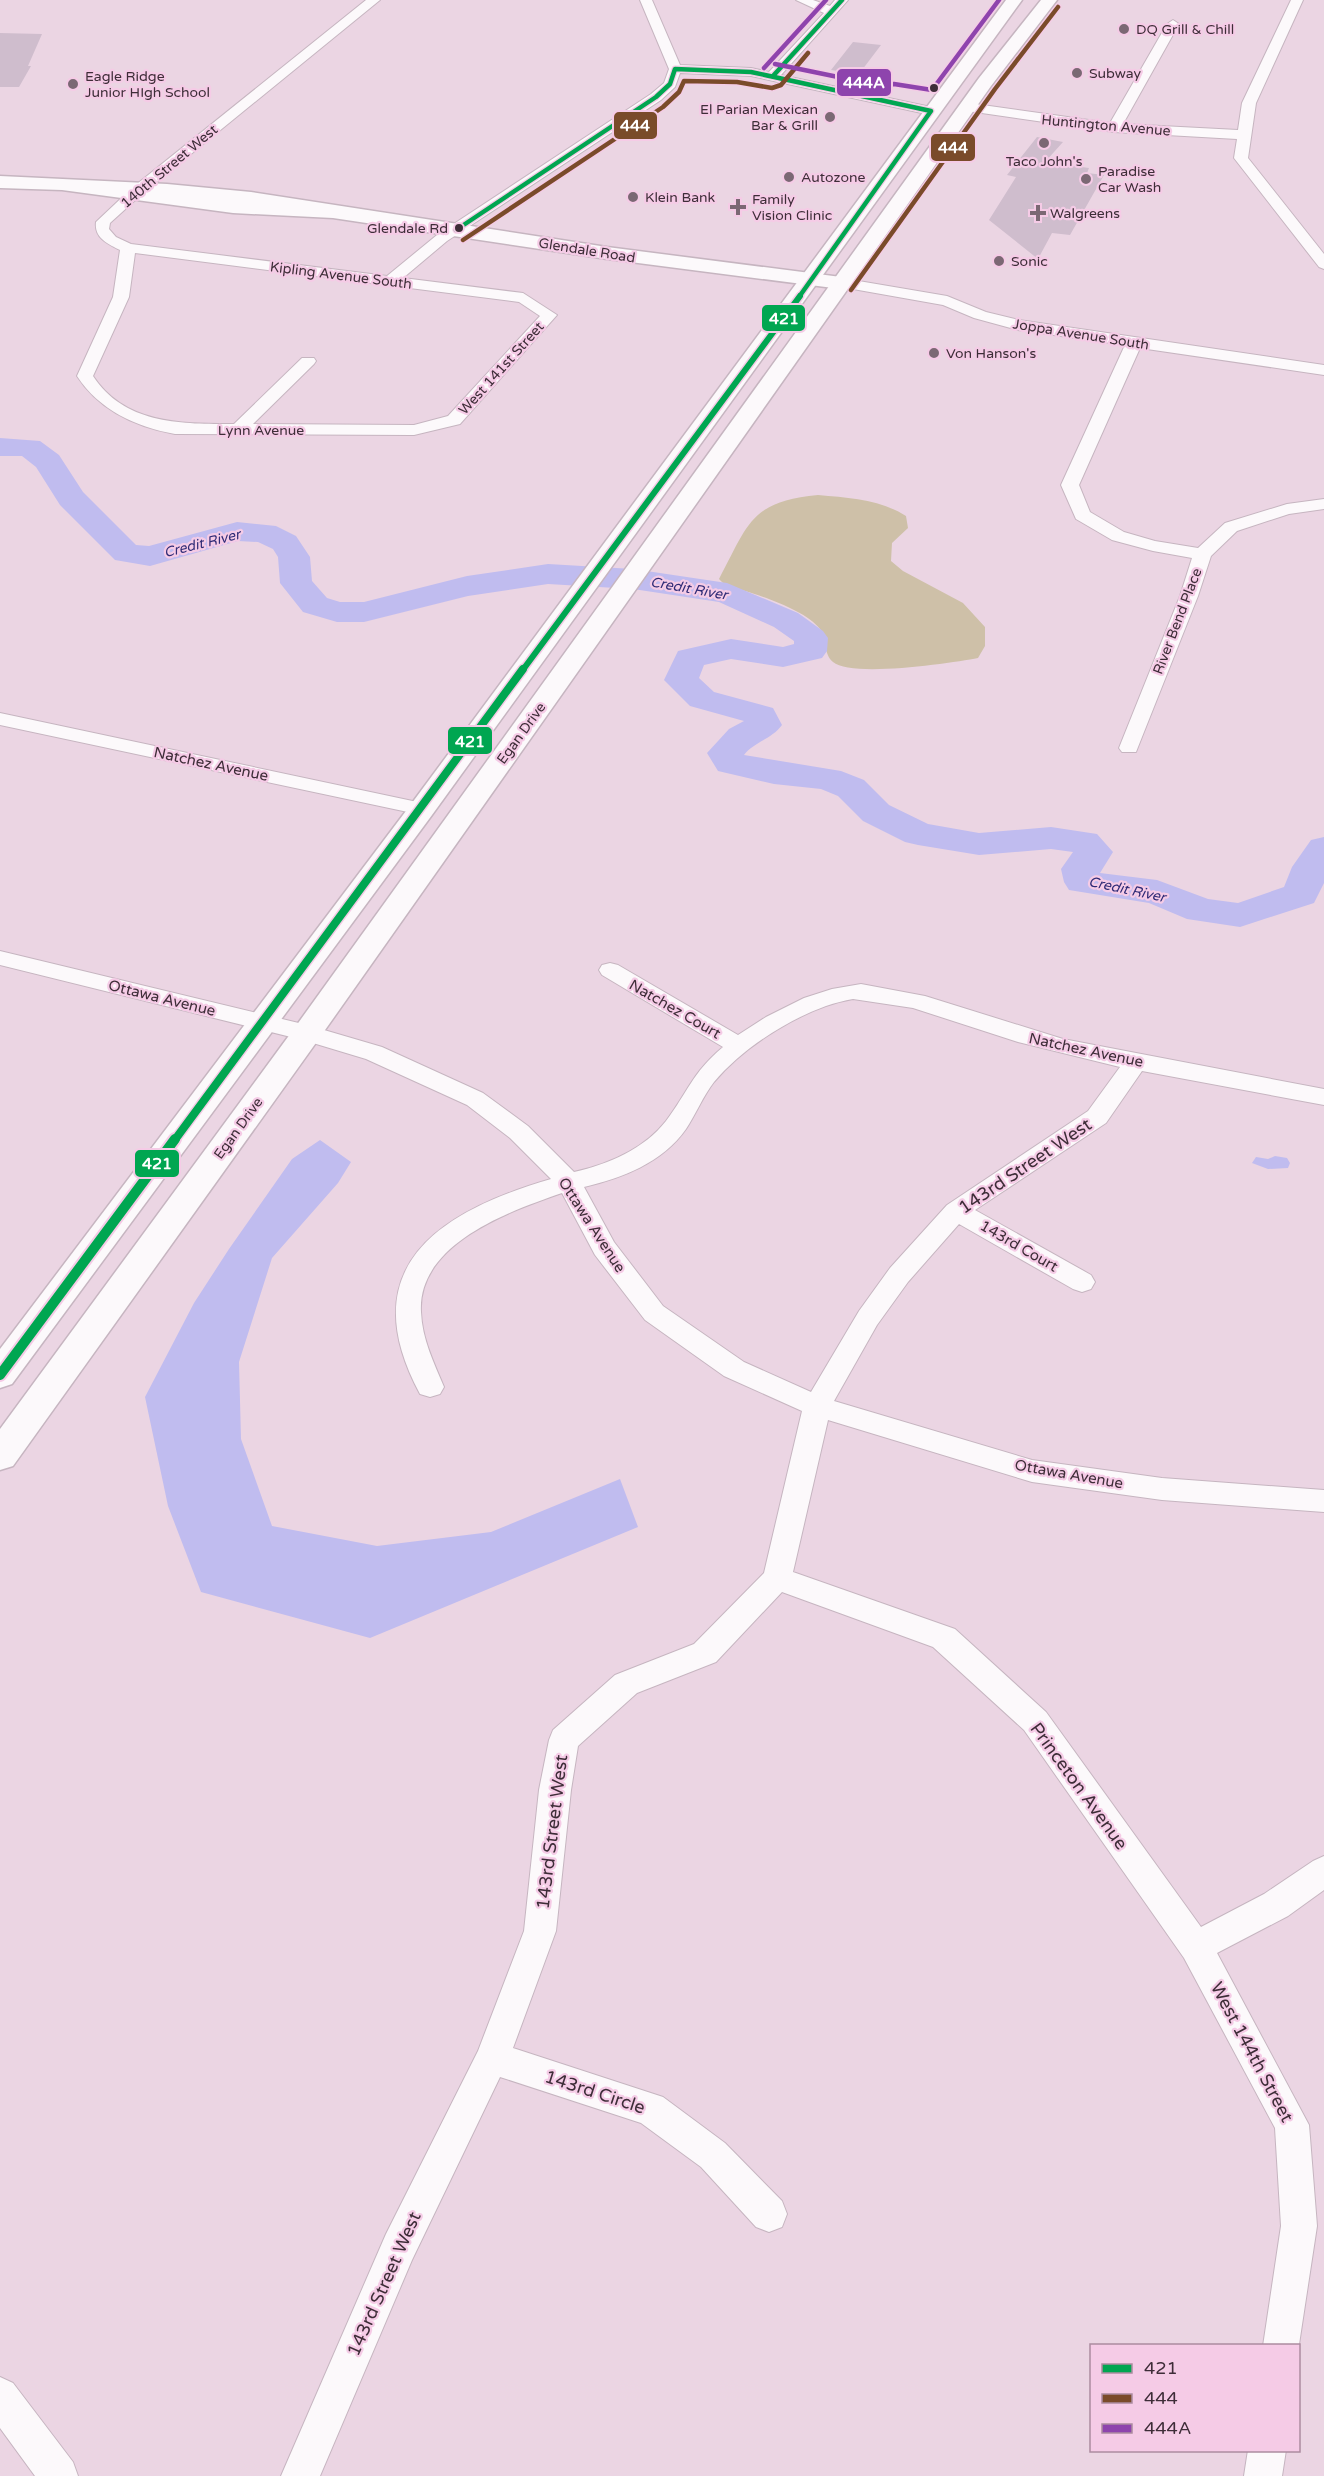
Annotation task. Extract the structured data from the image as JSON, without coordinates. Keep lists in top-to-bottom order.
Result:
{
  "streets": {
    "main road": ["Glendale Road", "Egan Drive"],
    "street": [
      "Huntington Avenue",
      "140th Street West",
      "Kipling Avenue South",
      "Joppa Avenue South",
      "West 141st Street",
      "Lynn Avenue",
      "River Bend Place",
      "Natchez Avenue",
      "Ottawa Avenue",
      "Natchez Court",
      "143rd Street West",
      "143rd Court",
      "Princeton Avenue",
      "West 144th Street",
      "143rd Circle"
    ]
  },
  "crossings": [
    ["Huntington Avenue", "Egan Drive"],
    ["140th Street West", "Glendale Road"],
    ["140th Street West", "Kipling Avenue South"],
    ["140th Street West", "Lynn Avenue"],
    ["Glendale Road", "Joppa Avenue South"],
    ["Glendale Road", "Egan Drive"],
    ["Kipling Avenue South", "West 141st Street"],
    ["Kipling Avenue South", "Lynn Avenue"],
    ["Joppa Avenue South", "River Bend Place"],
    ["Joppa Avenue South", "Egan Drive"],
    ["West 141st Street", "Lynn Avenue"],
    ["Egan Drive", "Ottawa Avenue"],
    ["Natchez Avenue", "Natchez Court"],
    ["Natchez Avenue", "143rd Street West"],
    ["Ottawa Avenue", "143rd Street West"],
    ["143rd Street West", "143rd Court"],
    ["143rd Street West", "Princeton Avenue"],
    ["143rd Street West", "143rd Circle"],
    ["Princeton Avenue", "West 144th Street"]
  ],
  "water": ["Credit River"],
  "places": {
    "other": [
      "DQ Grill & Chill",
      "Subway",
      "Eagle Ridge Junior HIgh School",
      "El Parian Mexican Bar & Grill",
      "Taco John's",
      "Autozone",
      "Paradise Car Wash",
      "Klein Bank",
      "Glendale Rd",
      "Sonic",
      "Von Hanson's"
    ],
    "health": ["Family Vision Clinic", "Walgreens"]
  },
  "lines": ["transit line 421", "transit line 444A", "transit line 444"],
  "legend": ["421", "444", "444A"]
}
